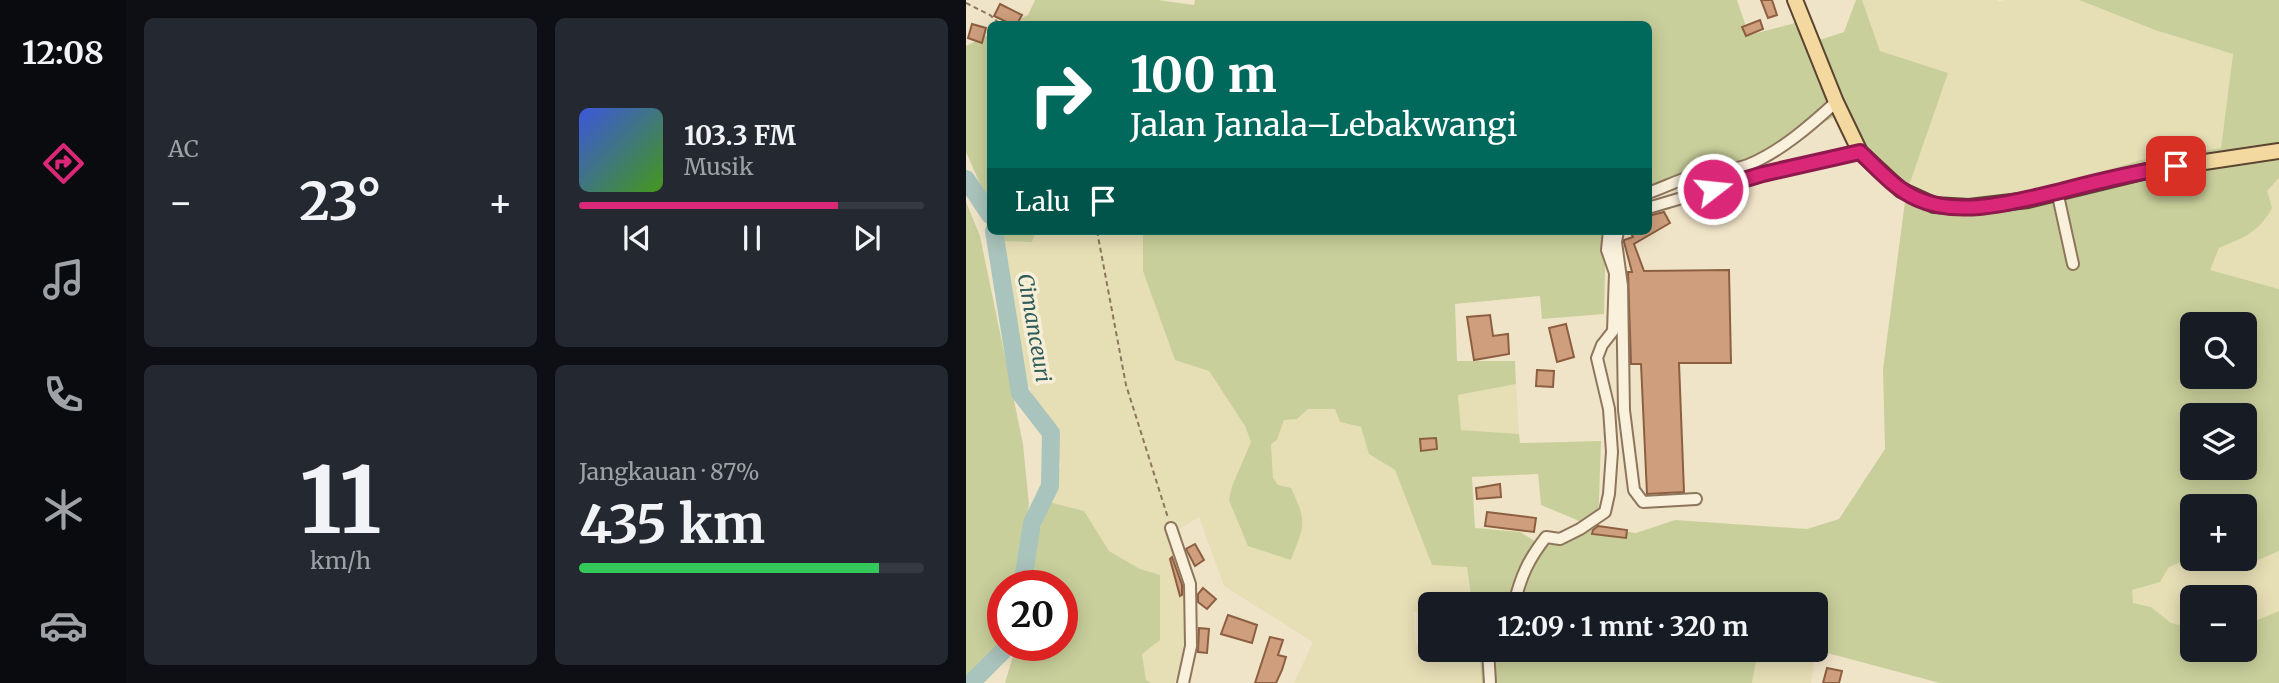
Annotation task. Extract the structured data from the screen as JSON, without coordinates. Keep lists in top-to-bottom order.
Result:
{
  "water": ["Cimanceuri"],
  "page": {
    "tabs": "12:08",
    "tile": [
      "AC",
      ["11", "km/h"],
      ["Jangkauan · 87%", "435 km"]
    ],
    "turn": ["100 m", "Jalan Janala–Lebakwangi"],
    "song": ["103.3 FM", "Musik"],
    "then": "Lalu",
    "heat": ["−", "23°", "+"],
    "map_buttons": ["+", "−"],
    "limit": "20",
    "trip": "12:09 · 1 mnt · 320 m"
  }
}
